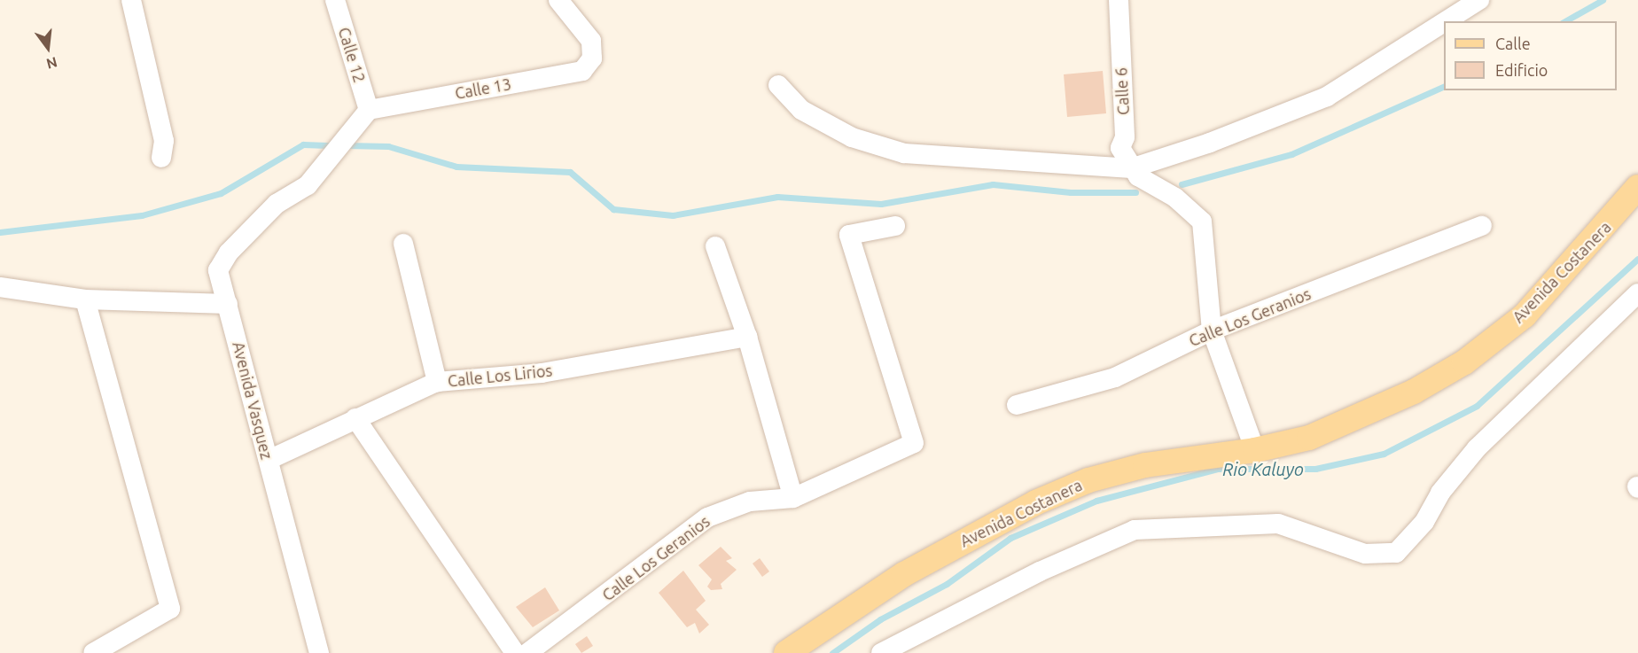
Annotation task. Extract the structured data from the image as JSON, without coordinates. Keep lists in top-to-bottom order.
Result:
{
  "streets": {
    "main road": ["Avenida Costanera"],
    "street": [
      "Calle 12",
      "Calle 13",
      "Calle 6",
      "Calle Los Geranios",
      "Calle Los Lirios",
      "Avenida Vasquez"
    ]
  },
  "crossings": [
    ["Calle 12", "Calle 13"],
    ["Calle 12", "Avenida Vasquez"],
    ["Calle 13", "Avenida Vasquez"],
    ["Calle Los Lirios", "Avenida Vasquez"]
  ],
  "water": ["Rio Kaluyo"],
  "legend": ["Calle", "Edificio"],
  "north": "bottom"
}
